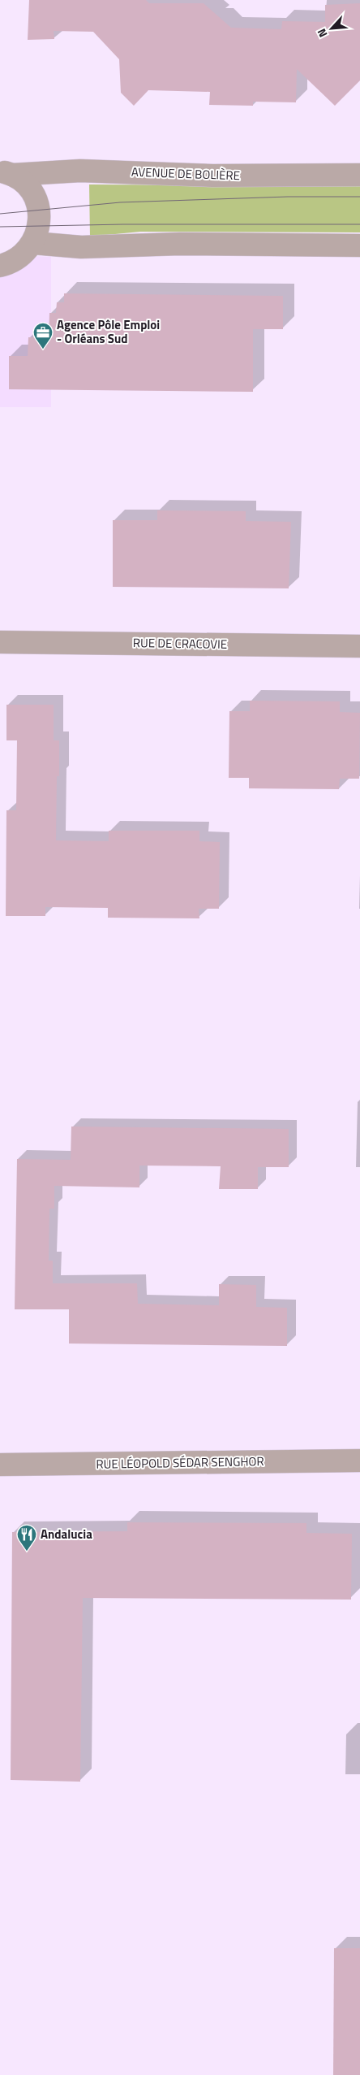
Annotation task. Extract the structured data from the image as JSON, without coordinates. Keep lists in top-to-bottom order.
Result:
{
  "streets": {
    "street": ["AVENUE DE BOLIÈRE", "RUE DE CRACOVIE", "RUE LÉOPOLD SÉDAR SENGHOR"]
  },
  "places": {
    "office": ["Agence Pôle Emploi - Orléans Sud"],
    "restaurant": ["Andalucia"]
  },
  "north": "bottom left"
}
